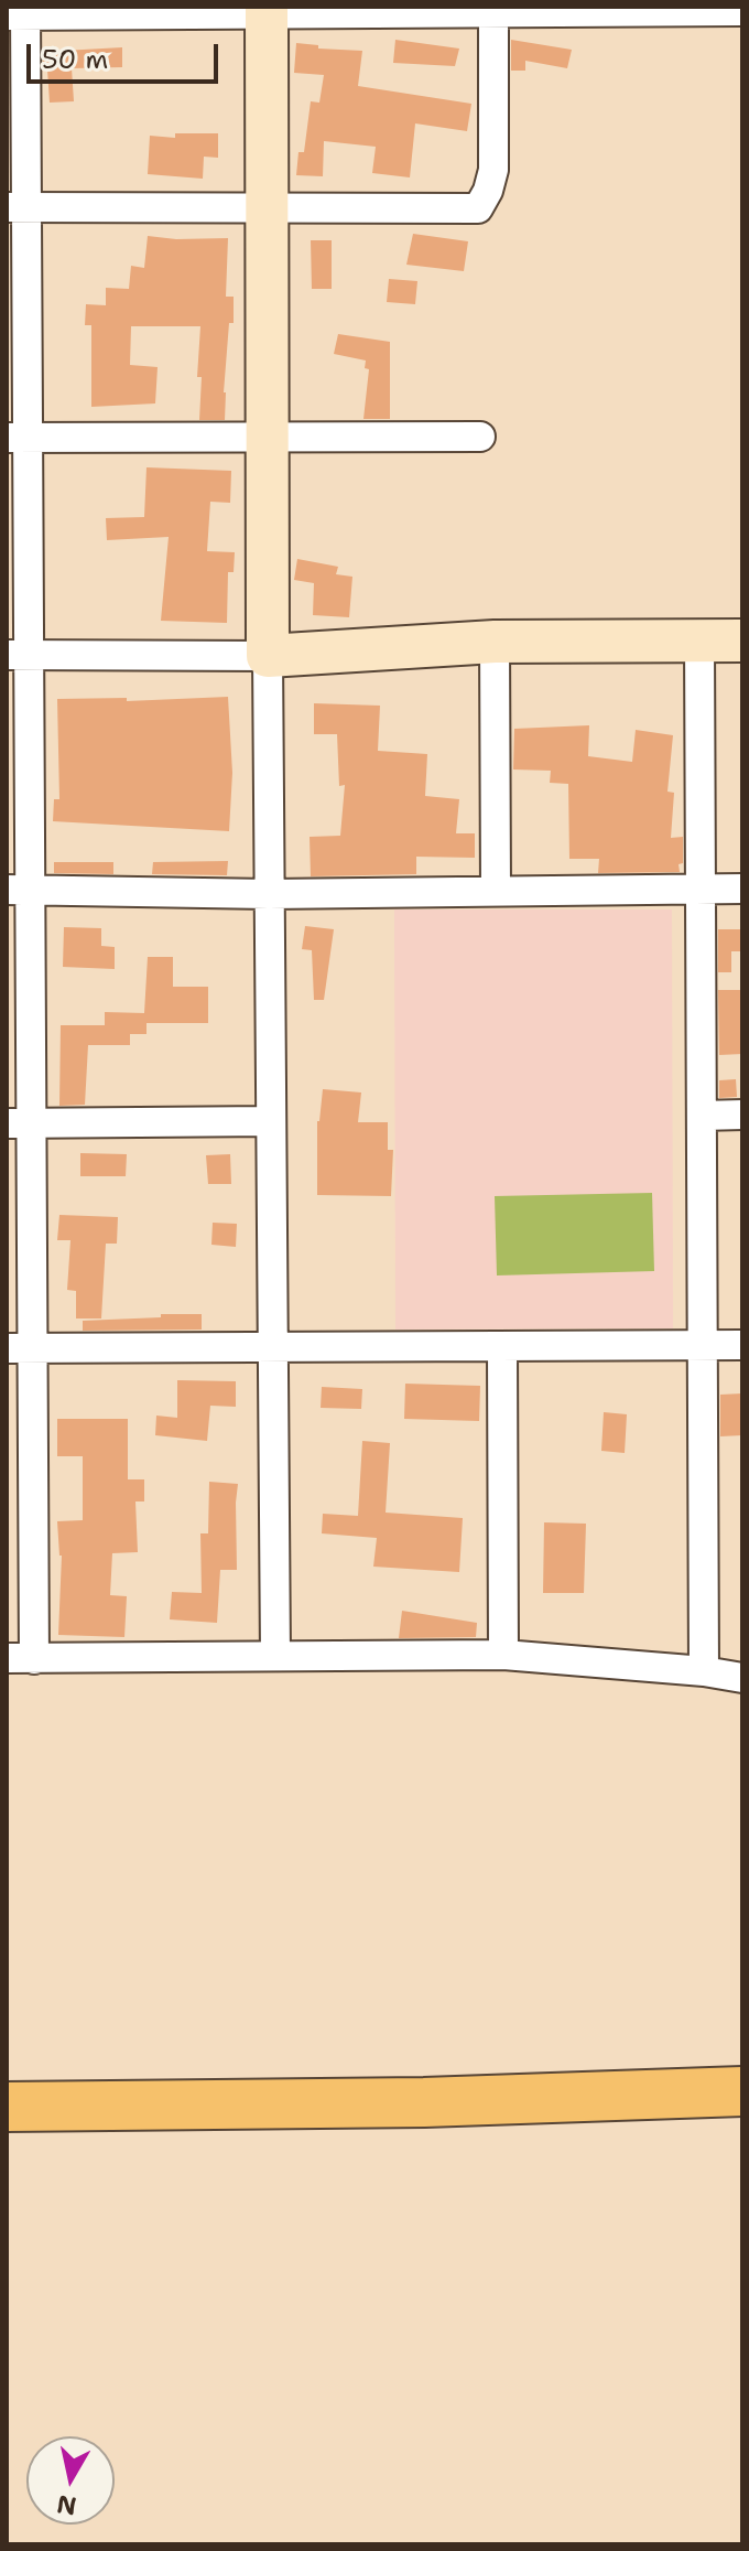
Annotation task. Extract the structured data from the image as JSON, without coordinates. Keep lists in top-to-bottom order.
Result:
{
  "scale_bar": "50 m",
  "north": "bottom"
}
